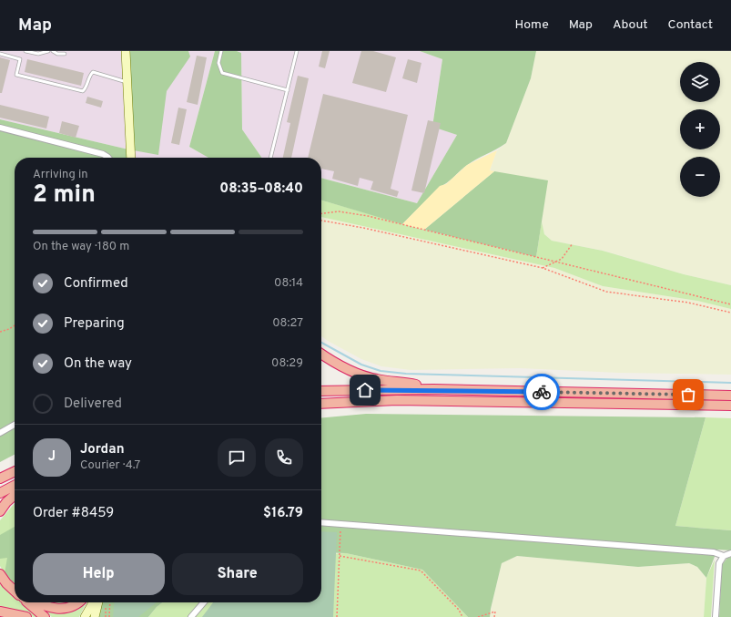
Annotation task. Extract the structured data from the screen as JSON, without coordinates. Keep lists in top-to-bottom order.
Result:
{
  "page": {
    "header": "Map",
    "nav": [
      "Home",
      "Map",
      "About",
      "Contact"
    ],
    "map_buttons": ["+", "−"],
    "heading": ["2 min", "Arriving in", "08:35–08:40"],
    "panel": [
      "Jordan",
      "Courier · 4.7",
      "Order #8459",
      "$16.79"
    ],
    "bar": "On the way · 180 m",
    "list": [
      ["Confirmed", "08:14"],
      ["Preparing", "08:27"],
      ["On the way", "08:29"],
      "Delivered"
    ],
    "round": "J",
    "buttons": ["Help", "Share"]
  }
}
